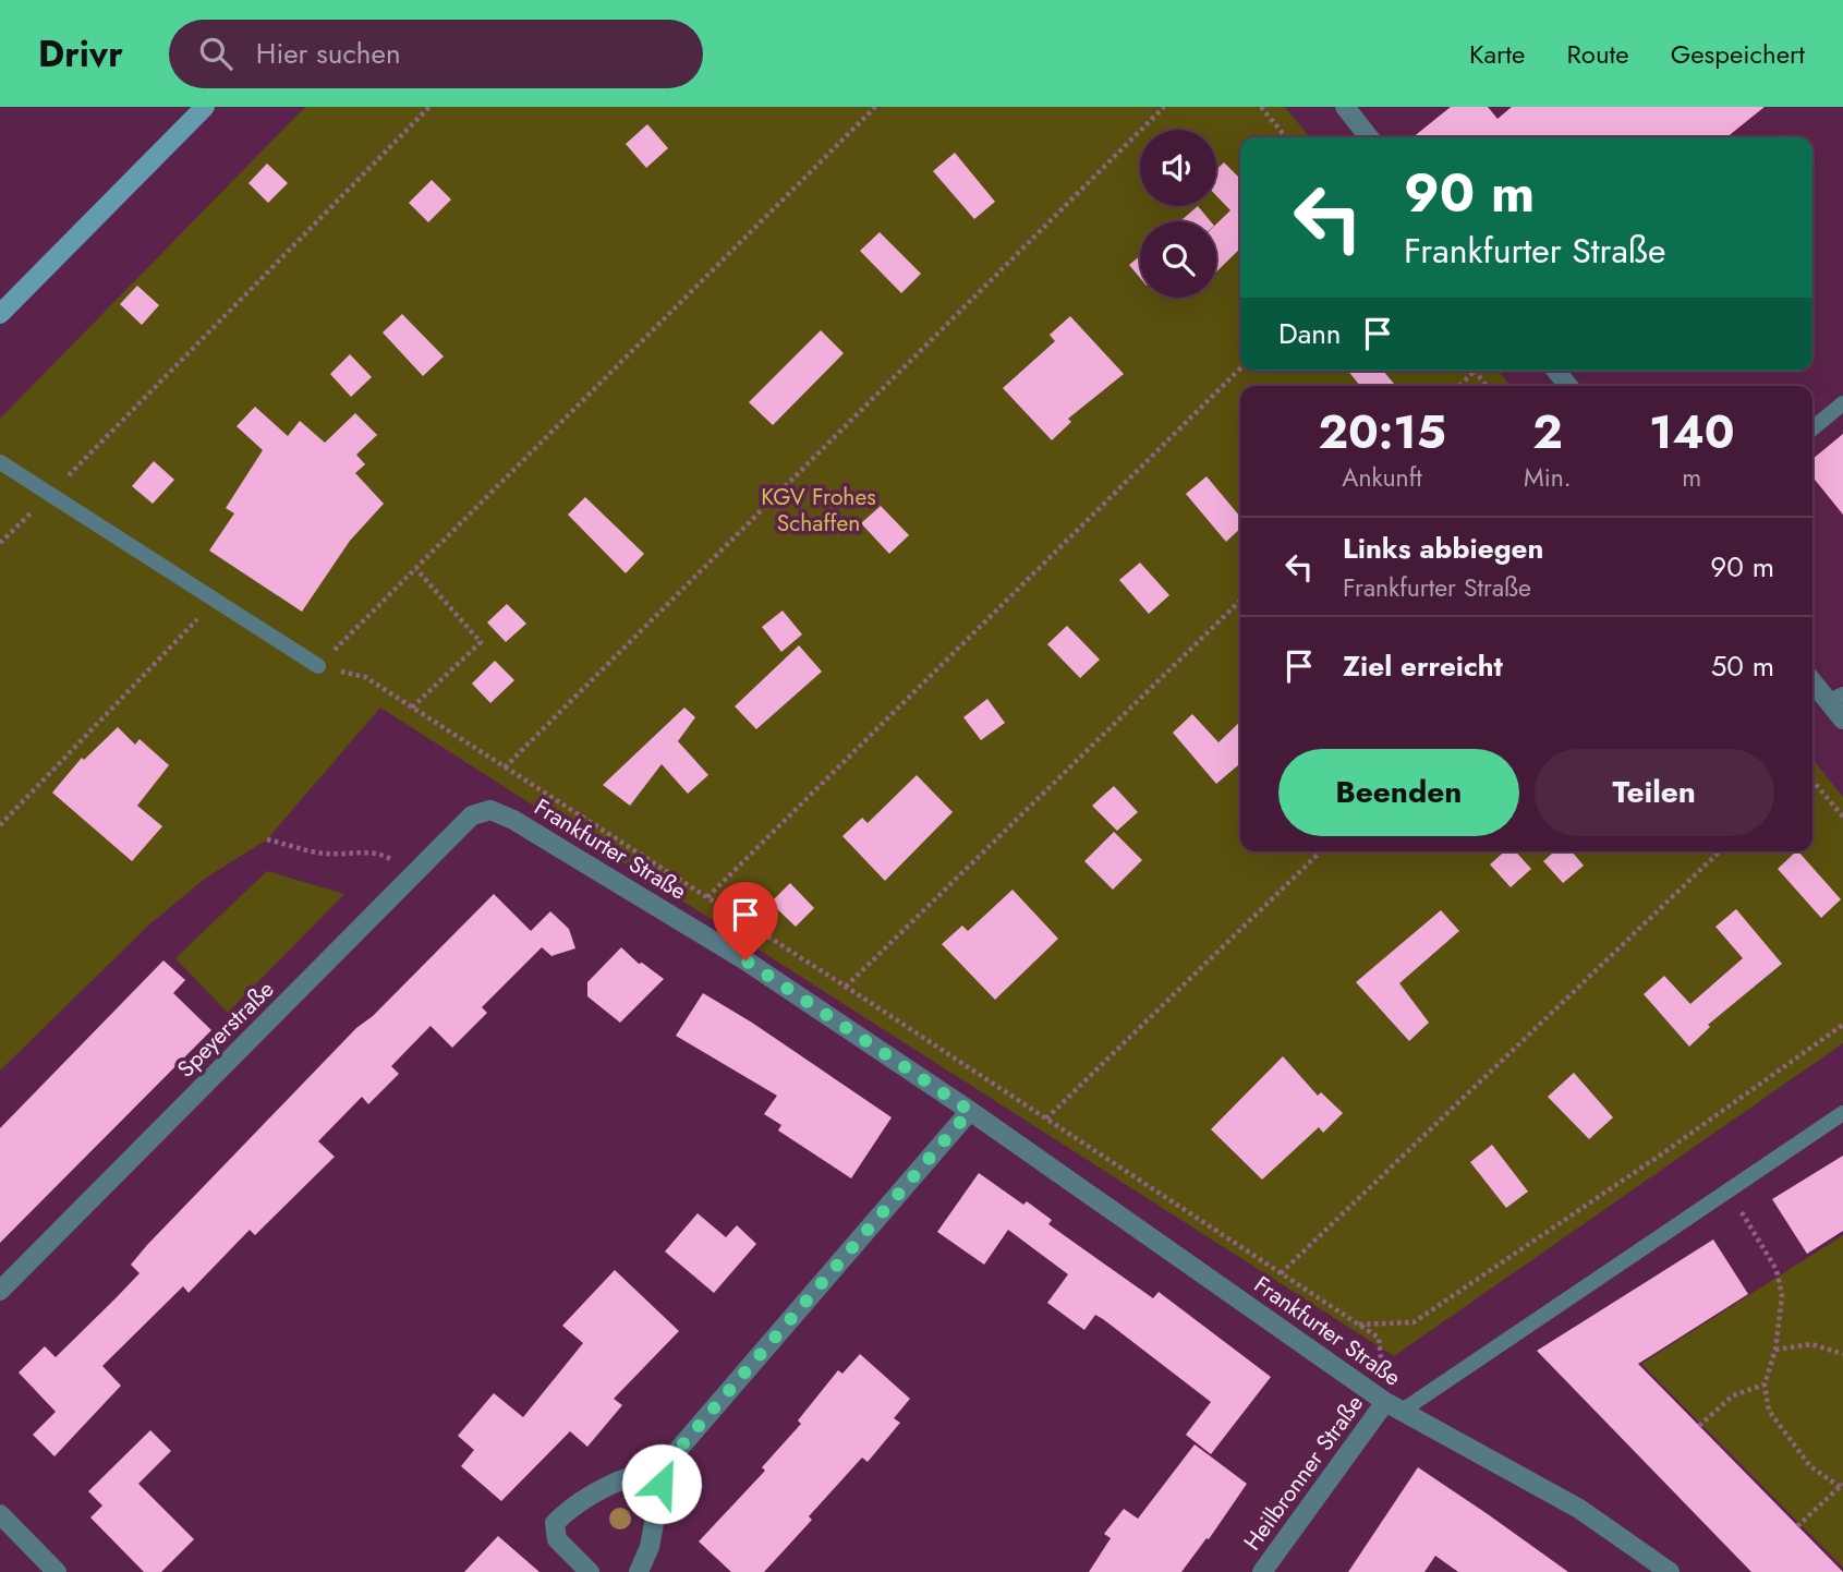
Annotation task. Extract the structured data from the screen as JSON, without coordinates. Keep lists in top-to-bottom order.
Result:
{
  "streets": {
    "street": ["Frankfurter Straße", "Speyerstraße", "Heilbronner Straße"]
  },
  "crossings": [
    ["Frankfurter Straße", "Speyerstraße"],
    ["Frankfurter Straße", "Heilbronner Straße"]
  ],
  "parks": ["KGV Frohes Schaffen"],
  "page": {
    "header": "Drivr",
    "search": "Hier suchen",
    "nav": ["Karte", "Route", "Gespeichert"],
    "turn": ["90 m", "Frankfurter Straße"],
    "then": "Dann",
    "eta": [
      "20:15",
      "Ankunft",
      "2",
      "Min.",
      "140",
      "m"
    ],
    "list": [
      {
        "name": "Links abbiegen",
        "note": "Frankfurter Straße",
        "value": "90 m"
      },
      {
        "name": "Ziel erreicht",
        "value": "50 m"
      }
    ],
    "buttons": ["Beenden", "Teilen"]
  }
}
